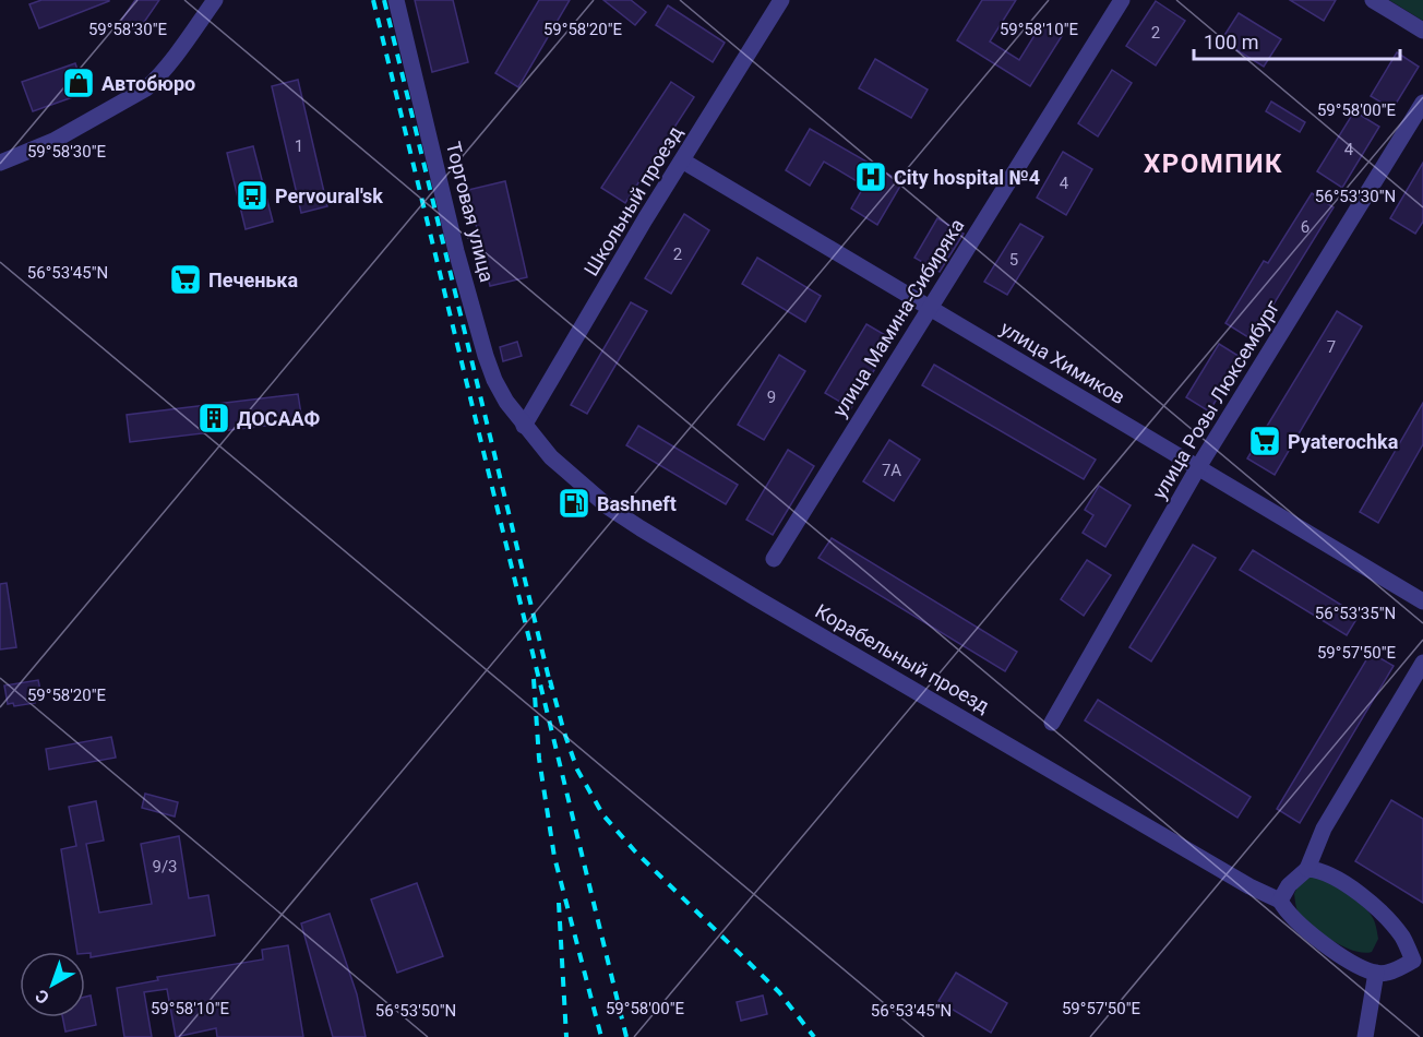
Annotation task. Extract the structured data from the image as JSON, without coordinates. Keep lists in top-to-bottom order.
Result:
{
  "streets": {
    "street": [
      "Школьный проезд",
      "Торговая улица",
      "улица Мамина-Сибиряка",
      "улица Химиков",
      "улица Розы Люксембург",
      "Корабельный проезд"
    ]
  },
  "crossings": [
    ["Школьный проезд", "Торговая улица"],
    ["Школьный проезд", "улица Химиков"],
    ["Школьный проезд", "Корабельный проезд"],
    ["Торговая улица", "Корабельный проезд"],
    ["улица Мамина-Сибиряка", "улица Химиков"],
    ["улица Химиков", "улица Розы Люксембург"]
  ],
  "districts": ["ХРОМПИК"],
  "places": {
    "shop": ["Автобюро"],
    "hospital": ["City hospital №4"],
    "bus stop": ["Pervoural'sk"],
    "supermarket": ["Печенька", "Pyaterochka"],
    "building": ["ДОСААФ"],
    "fuel station": ["Bashneft"]
  },
  "house_numbers": [
    "2",
    "1",
    "4",
    "4",
    "6",
    "2",
    "5",
    "7",
    "9",
    "7А",
    "9/3"
  ],
  "scale_bar": "100 m",
  "north": "bottom left",
  "coordinates": [
    "59°58'30\"E",
    "59°58'20\"E",
    "59°58'10\"E",
    "59°58'00\"E",
    "56°53'30\"N",
    "56°53'45\"N",
    "56°53'35\"N",
    "59°57'50\"E",
    "56°53'50\"N"
  ]
}
